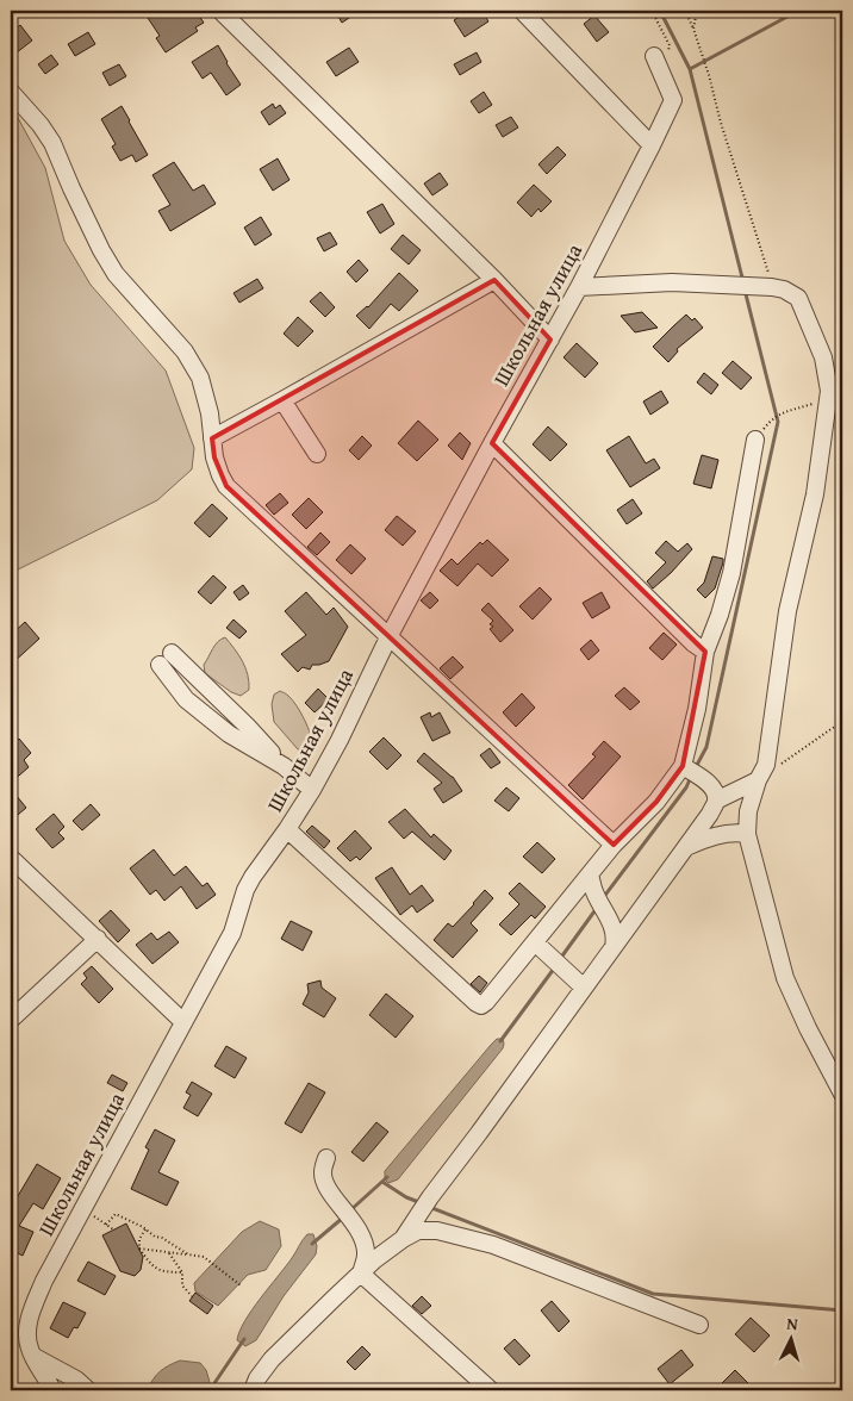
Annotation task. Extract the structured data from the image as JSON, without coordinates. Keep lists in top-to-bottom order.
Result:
{
  "streets": {
    "street": ["Школьная улица"]
  },
  "north": "top"
}
